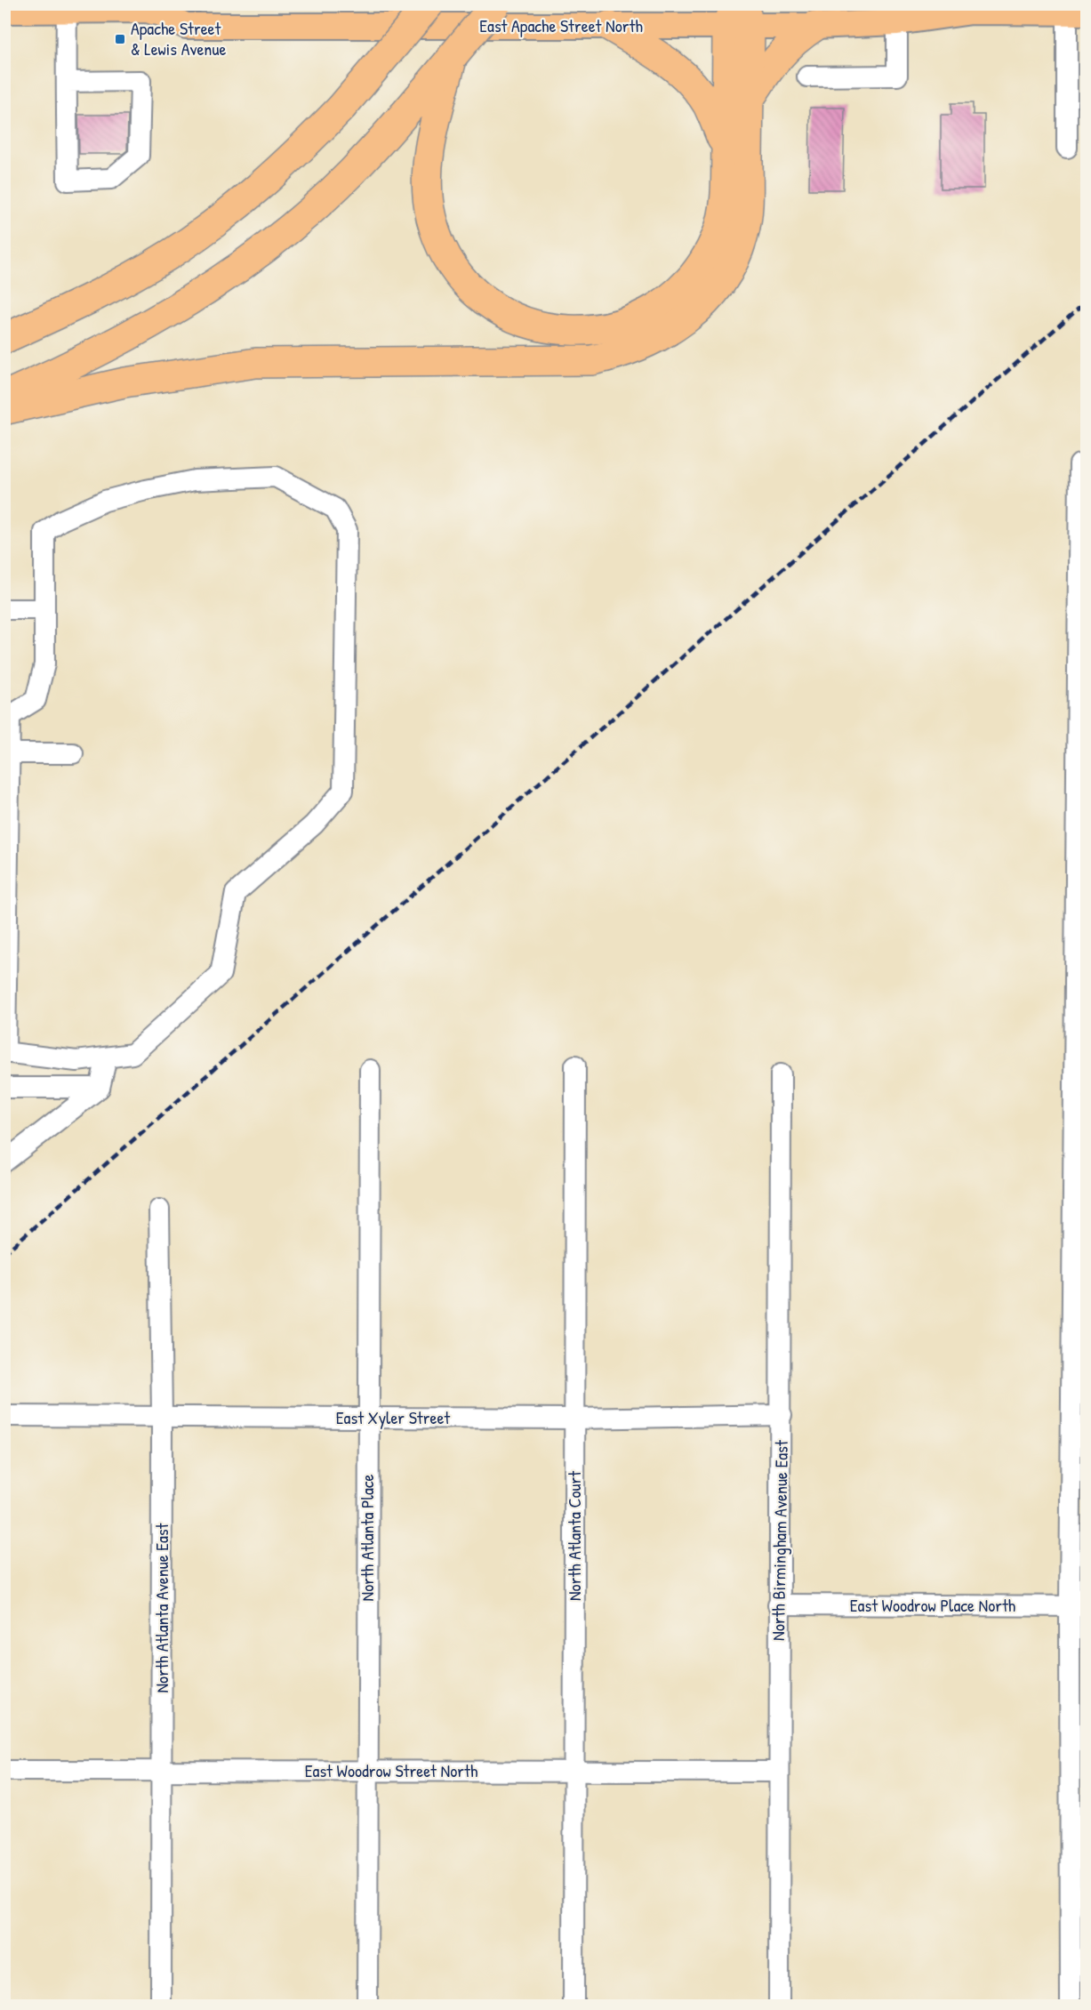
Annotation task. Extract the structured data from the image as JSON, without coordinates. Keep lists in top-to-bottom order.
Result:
{
  "streets": {
    "main road": ["East Apache Street North"],
    "street": [
      "East Xyler Street",
      "North Atlanta Court",
      "North Atlanta Place",
      "North Birmingham Avenue East",
      "East Woodrow Place North",
      "North Atlanta Avenue East",
      "East Woodrow Street North"
    ]
  },
  "crossings": [
    ["East Xyler Street", "North Atlanta Court"],
    ["East Xyler Street", "North Atlanta Place"],
    ["East Xyler Street", "North Birmingham Avenue East"],
    ["East Xyler Street", "North Atlanta Avenue East"],
    ["North Atlanta Court", "East Woodrow Street North"],
    ["North Atlanta Place", "East Woodrow Street North"],
    ["North Birmingham Avenue East", "East Woodrow Place North"],
    ["North Birmingham Avenue East", "East Woodrow Street North"],
    ["North Atlanta Avenue East", "East Woodrow Street North"]
  ],
  "places": {
    "transit": ["Apache Street & Lewis Avenue"]
  }
}
